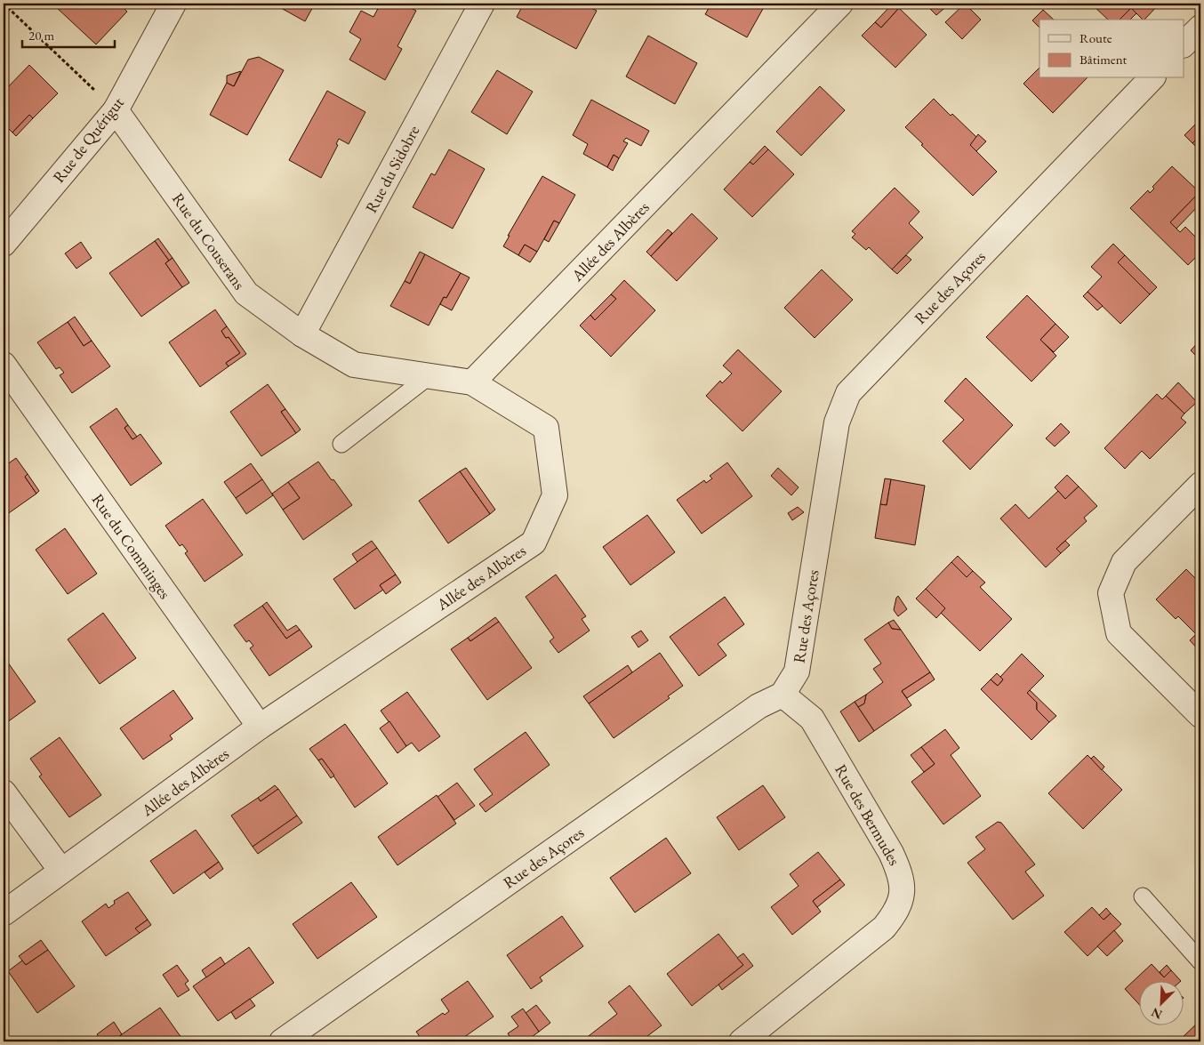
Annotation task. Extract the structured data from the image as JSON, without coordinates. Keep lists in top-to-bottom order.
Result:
{
  "streets": {
    "street": [
      "Rue de Quérigut",
      "Rue du Sidobre",
      "Rue du Couserans",
      "Allée des Albères",
      "Rue des Açores",
      "Rue du Comminges",
      "Rue des Bermudes"
    ]
  },
  "crossings": [
    ["Rue de Quérigut", "Rue du Couserans"],
    ["Rue du Sidobre", "Rue du Couserans"],
    ["Rue du Couserans", "Allée des Albères"],
    ["Allée des Albères", "Rue du Comminges"],
    ["Rue des Açores", "Rue des Bermudes"]
  ],
  "legend": ["Route", "Bâtiment"],
  "scale_bar": "20 m",
  "north": "bottom left"
}
